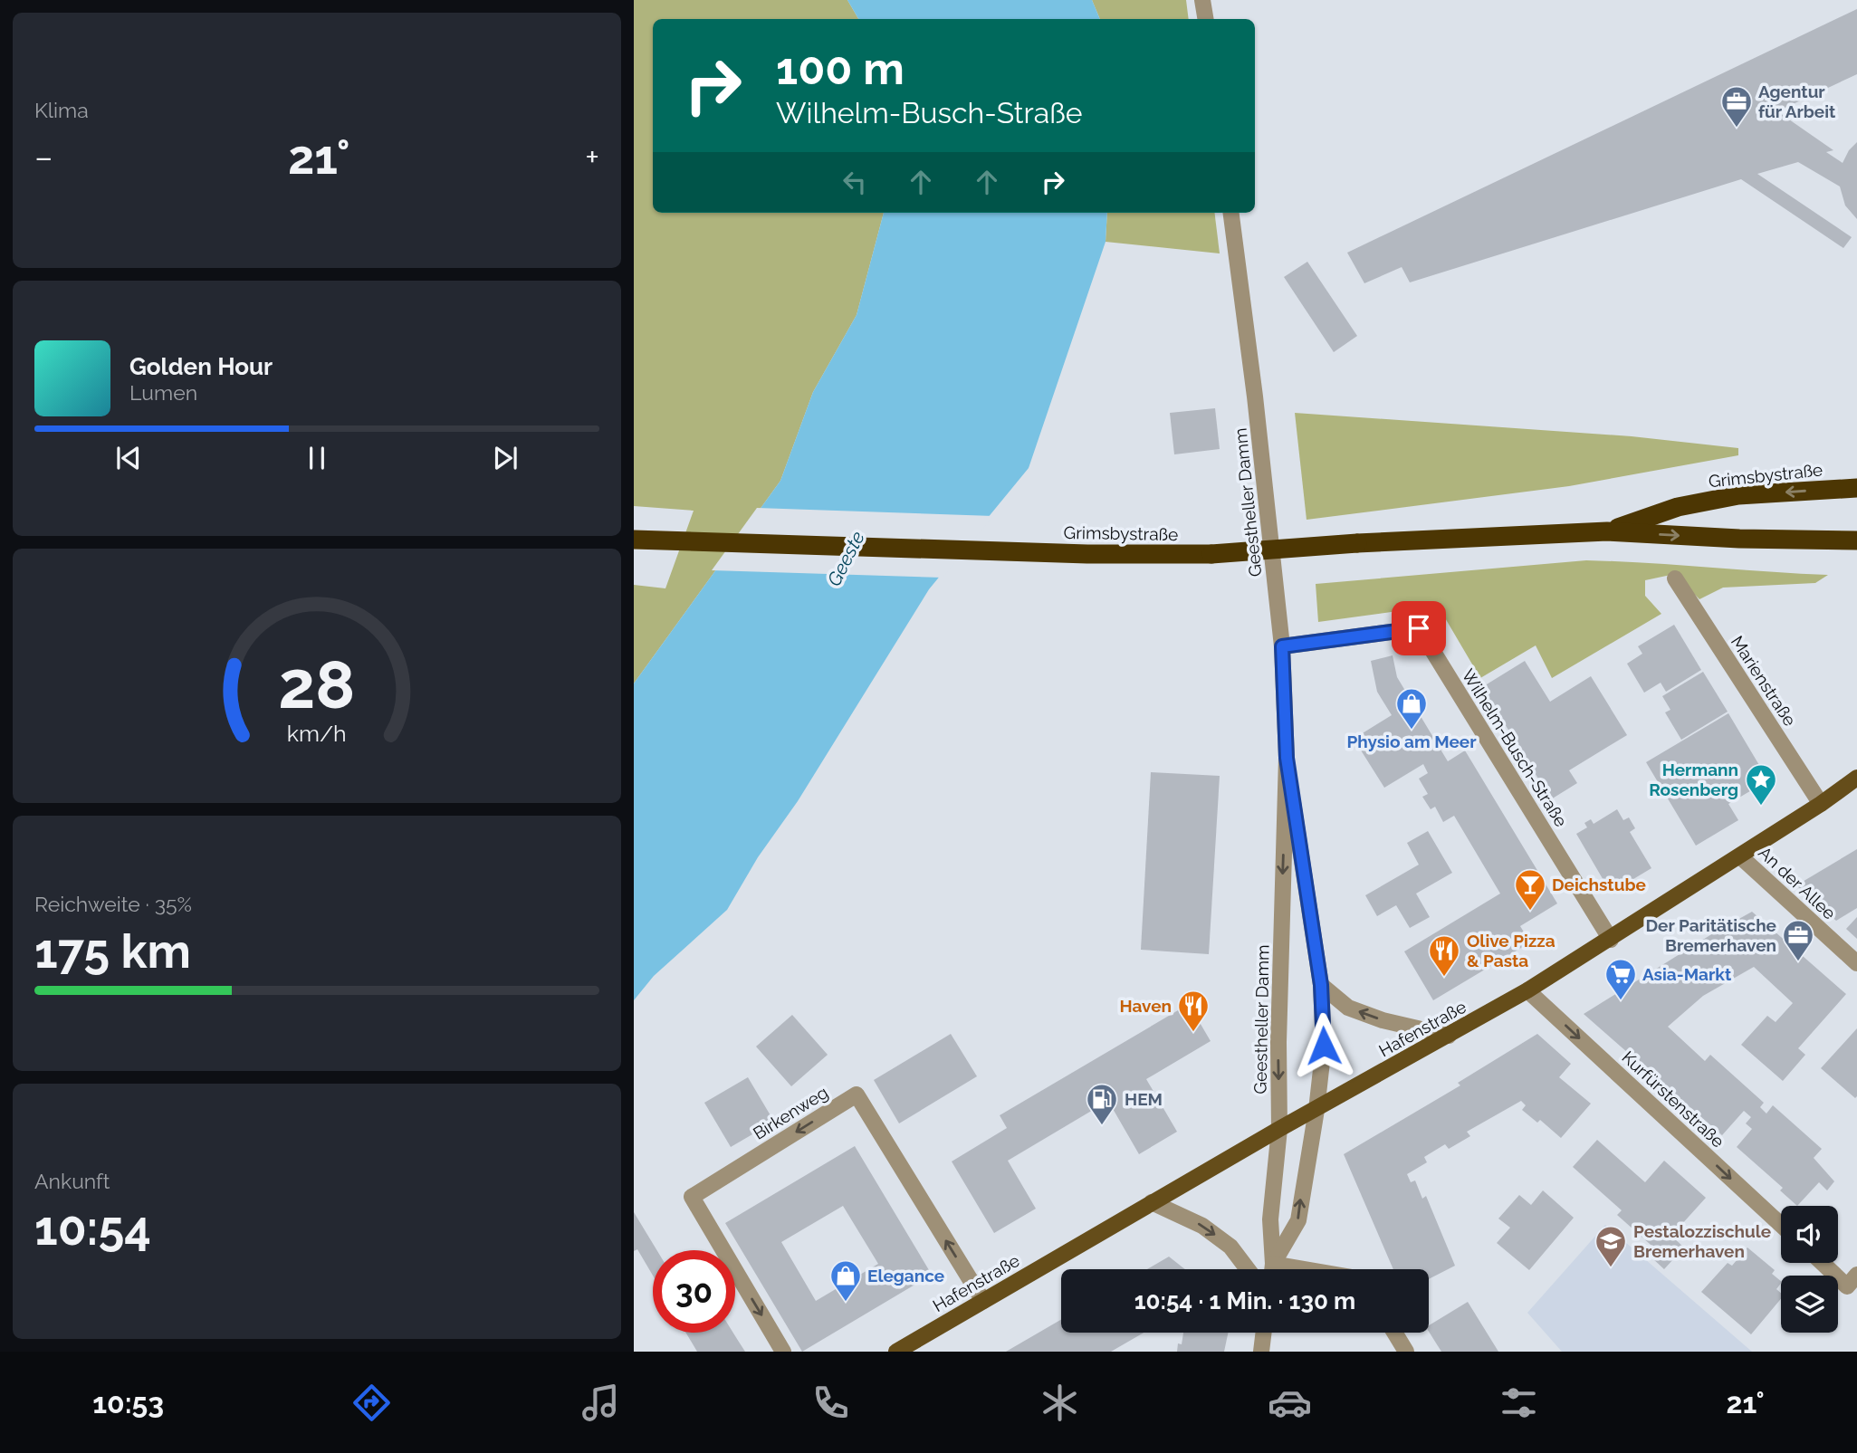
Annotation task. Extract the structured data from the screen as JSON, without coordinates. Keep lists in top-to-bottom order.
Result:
{
  "streets": {
    "highway": ["Grimsbystraße"],
    "main road": ["Hafenstraße"],
    "street": [
      "Geestheller Damm",
      "Marienstraße",
      "Wilhelm-Busch-Straße",
      "An der Allee",
      "Kurfürstenstraße",
      "Birkenweg"
    ]
  },
  "crossings": [
    ["Geestheller Damm", "Wilhelm-Busch-Straße"],
    ["Geestheller Damm", "Hafenstraße"],
    ["Marienstraße", "Hafenstraße"],
    ["Wilhelm-Busch-Straße", "Hafenstraße"],
    ["An der Allee", "Hafenstraße"],
    ["Hafenstraße", "Kurfürstenstraße"],
    ["Hafenstraße", "Birkenweg"]
  ],
  "one_way": ["Kurfürstenstraße"],
  "water": ["Geeste"],
  "places": {
    "office": ["Agentur für Arbeit", "Der Paritätische Bremerhaven"],
    "shop": ["Physio am Meer", "Elegance"],
    "place": ["Hermann Rosenberg"],
    "bar": ["Deichstube"],
    "restaurant": ["Olive Pizza & Pasta", "Haven"],
    "supermarket": ["Asia-Markt"],
    "fuel station": ["HEM"],
    "school or university": ["Pestalozzischule Bremerhaven"]
  },
  "page": {
    "tile": [
      "Klima",
      ["Reichweite · 35%", "175 km"],
      ["Ankunft", "10:54"]
    ],
    "turn": ["100 m", "Wilhelm-Busch-Straße"],
    "heat": ["−", "21°", "+"],
    "song": ["Golden Hour", "Lumen"],
    "limit": "30",
    "trip": "10:54 · 1 Min. · 130 m",
    "tabs": ["10:53", "21°"],
    "gauge": ["28", "km/h"]
  }
}
